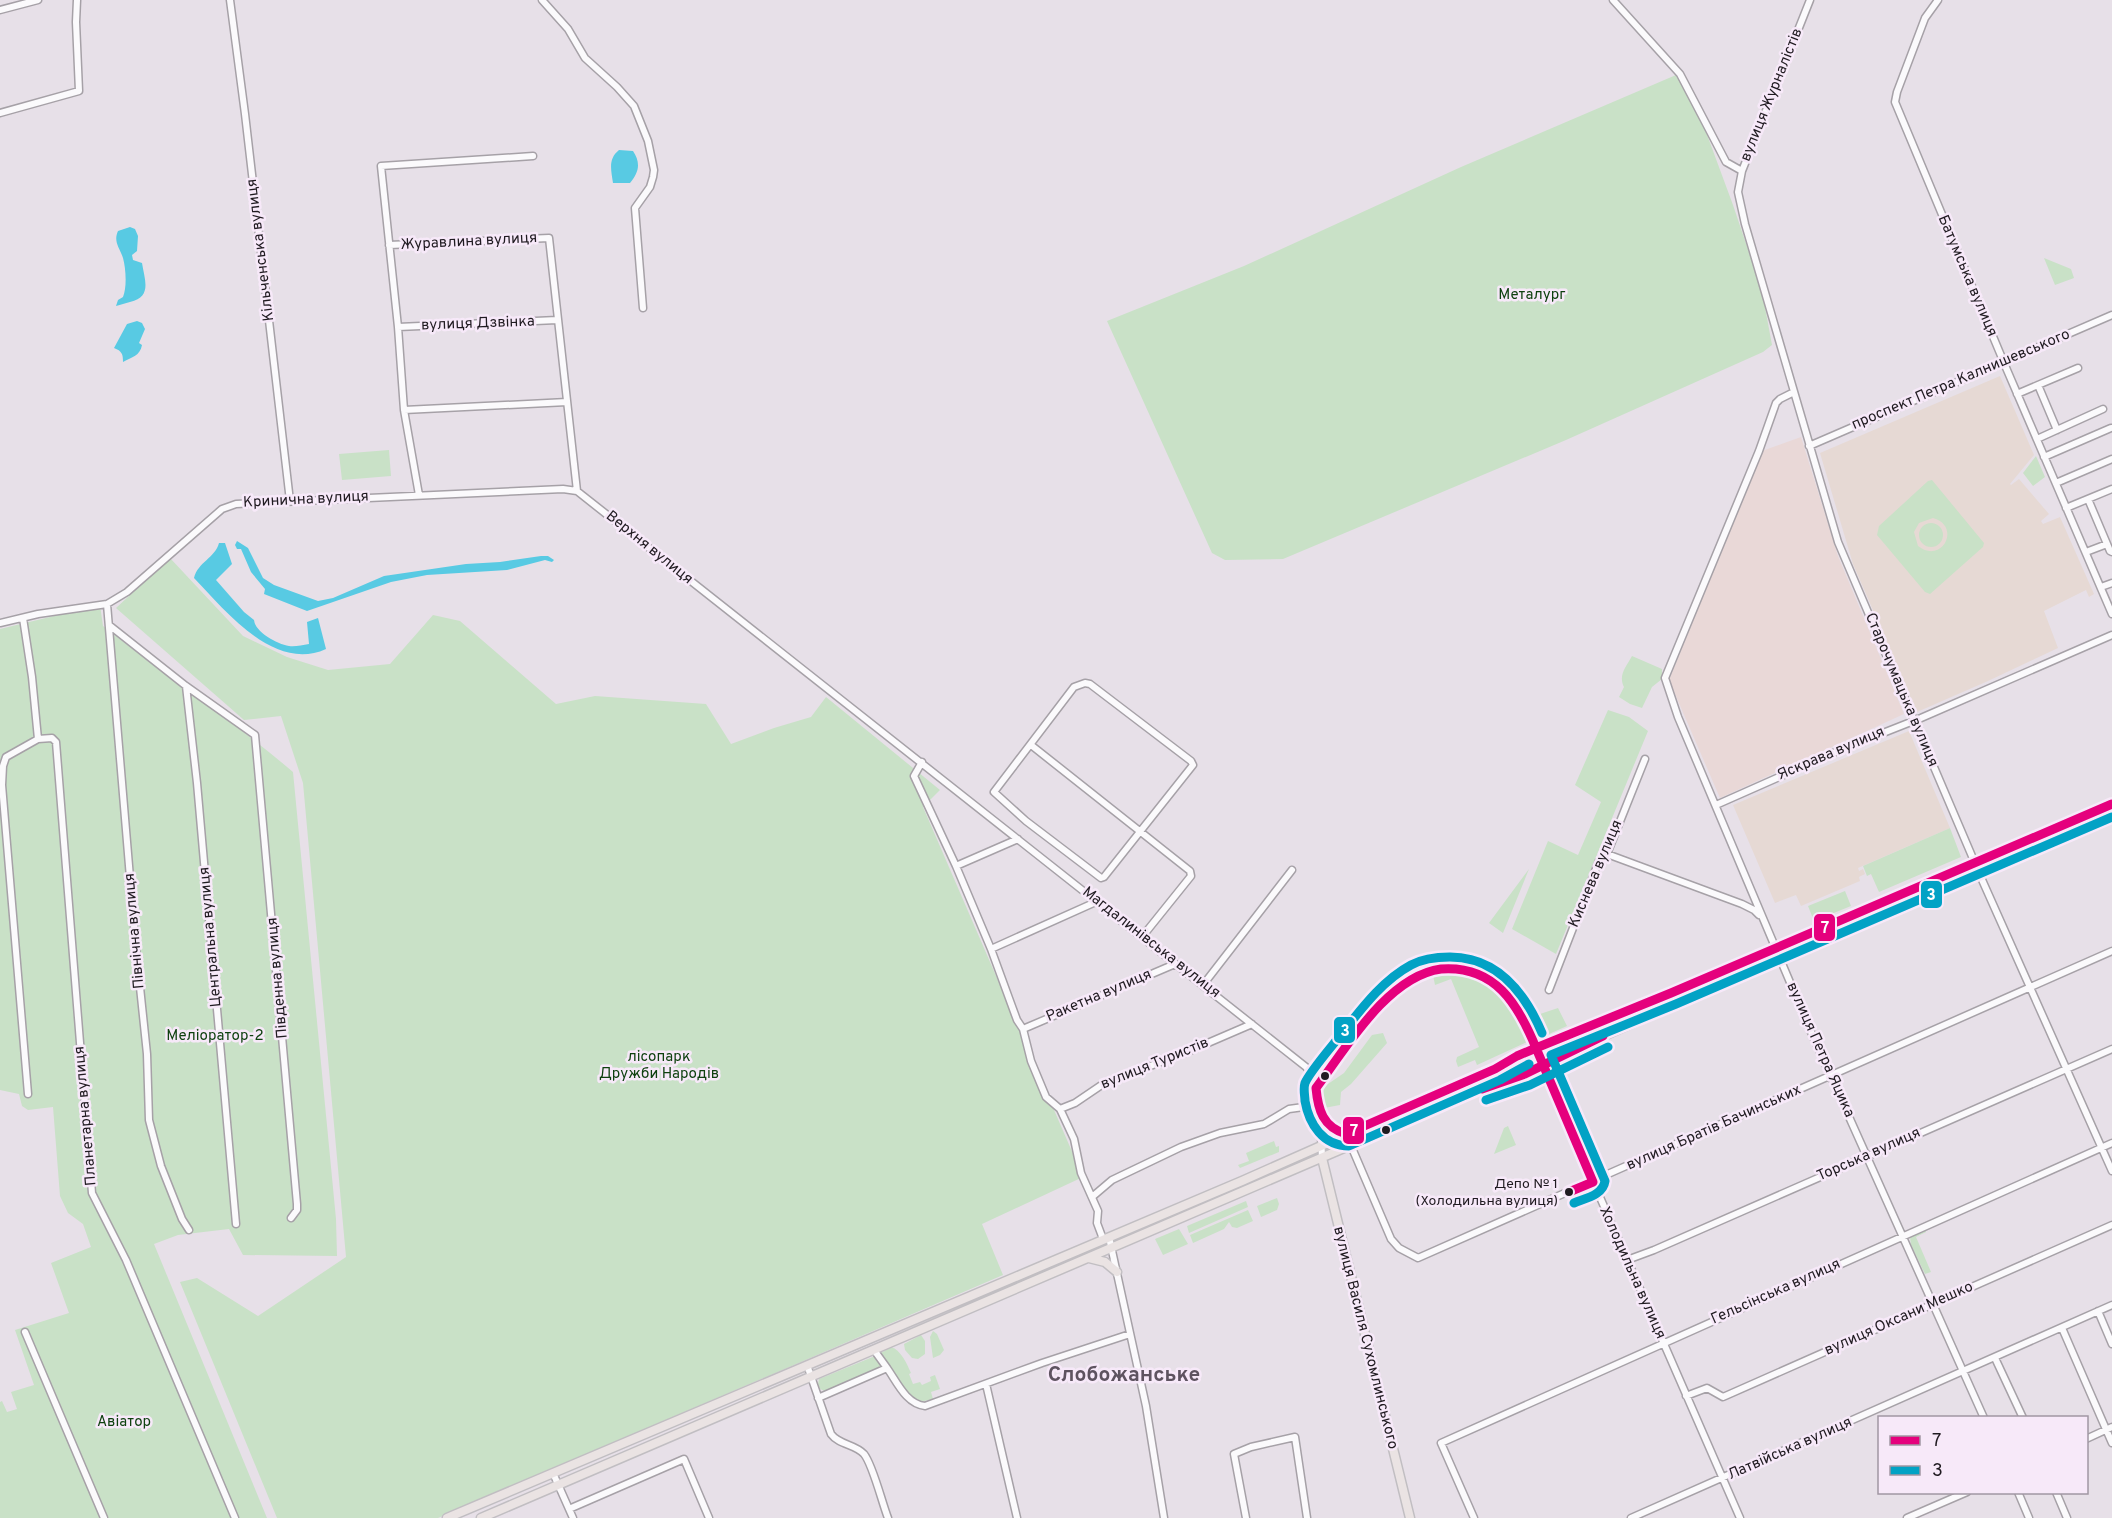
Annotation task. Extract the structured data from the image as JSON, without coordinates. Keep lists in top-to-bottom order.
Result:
{
  "streets": {
    "main road": ["вулиця Василя Сухомлинського"],
    "street": [
      "вулиця Журналістів",
      "Журавлина вулиця",
      "Кільченська вулиця",
      "Батумська вулиця",
      "вулиця Дзвінка",
      "проспект Петра Калнишевського",
      "Кринична вулиця",
      "Верхня вулиця",
      "Старочумацька вулиця",
      "Яскрава вулиця",
      "Киснева вулиця",
      "Північна вулиця",
      "Центральна вулиця",
      "Магдалинівська вулиця",
      "Південна вулиця",
      "Ракетна вулиця",
      "вулиця Петра Яцика",
      "вулиця Туристів",
      "Планетарна вулиця",
      "вулиця Братів Бачинських",
      "Торська вулиця",
      "Холодильна вулиця",
      "Гельсінська вулиця",
      "вулиця Оксани Мешко",
      "Латвійська вулиця"
    ]
  },
  "crossings": [
    ["вулиця Журналістів", "Старочумацька вулиця"],
    ["Журавлина вулиця", "вулиця Дзвінка"],
    ["Кільченська вулиця", "Кринична вулиця"],
    ["Батумська вулиця", "проспект Петра Калнишевського"],
    ["проспект Петра Калнишевського", "Старочумацька вулиця"],
    ["Кринична вулиця", "Верхня вулиця"],
    ["Кринична вулиця", "Північна вулиця"],
    ["Верхня вулиця", "Магдалинівська вулиця"],
    ["Старочумацька вулиця", "Яскрава вулиця"],
    ["Старочумацька вулиця", "вулиця Петра Яцика"],
    ["Старочумацька вулиця", "вулиця Братів Бачинських"],
    ["Старочумацька вулиця", "Торська вулиця"],
    ["Старочумацька вулиця", "Гельсінська вулиця"],
    ["Яскрава вулиця", "вулиця Петра Яцика"],
    ["Центральна вулиця", "Південна вулиця"],
    ["Магдалинівська вулиця", "Ракетна вулиця"],
    ["Магдалинівська вулиця", "вулиця Туристів"],
    ["Магдалинівська вулиця", "Холодильна вулиця"],
    ["Магдалинівська вулиця", "вулиця Василя Сухомлинського"],
    ["вулиця Петра Яцика", "вулиця Братів Бачинських"],
    ["вулиця Петра Яцика", "Торська вулиця"],
    ["вулиця Петра Яцика", "Гельсінська вулиця"],
    ["вулиця Петра Яцика", "вулиця Оксани Мешко"],
    ["вулиця Петра Яцика", "Латвійська вулиця"],
    ["вулиця Братів Бачинських", "Холодильна вулиця"],
    ["Торська вулиця", "Холодильна вулиця"],
    ["Холодильна вулиця", "Гельсінська вулиця"],
    ["Холодильна вулиця", "вулиця Оксани Мешко"],
    ["Холодильна вулиця", "Латвійська вулиця"]
  ],
  "districts": ["Слобожанське"],
  "parks": [
    "Металург",
    "Меліоратор-2",
    "лісопарк Дружби Народів",
    "Авіатор"
  ],
  "places": ["Депо № 1 (Холодильна вулиця)"],
  "lines": ["transit line 7", "transit line 3"],
  "legend": ["7", "3"]
}
